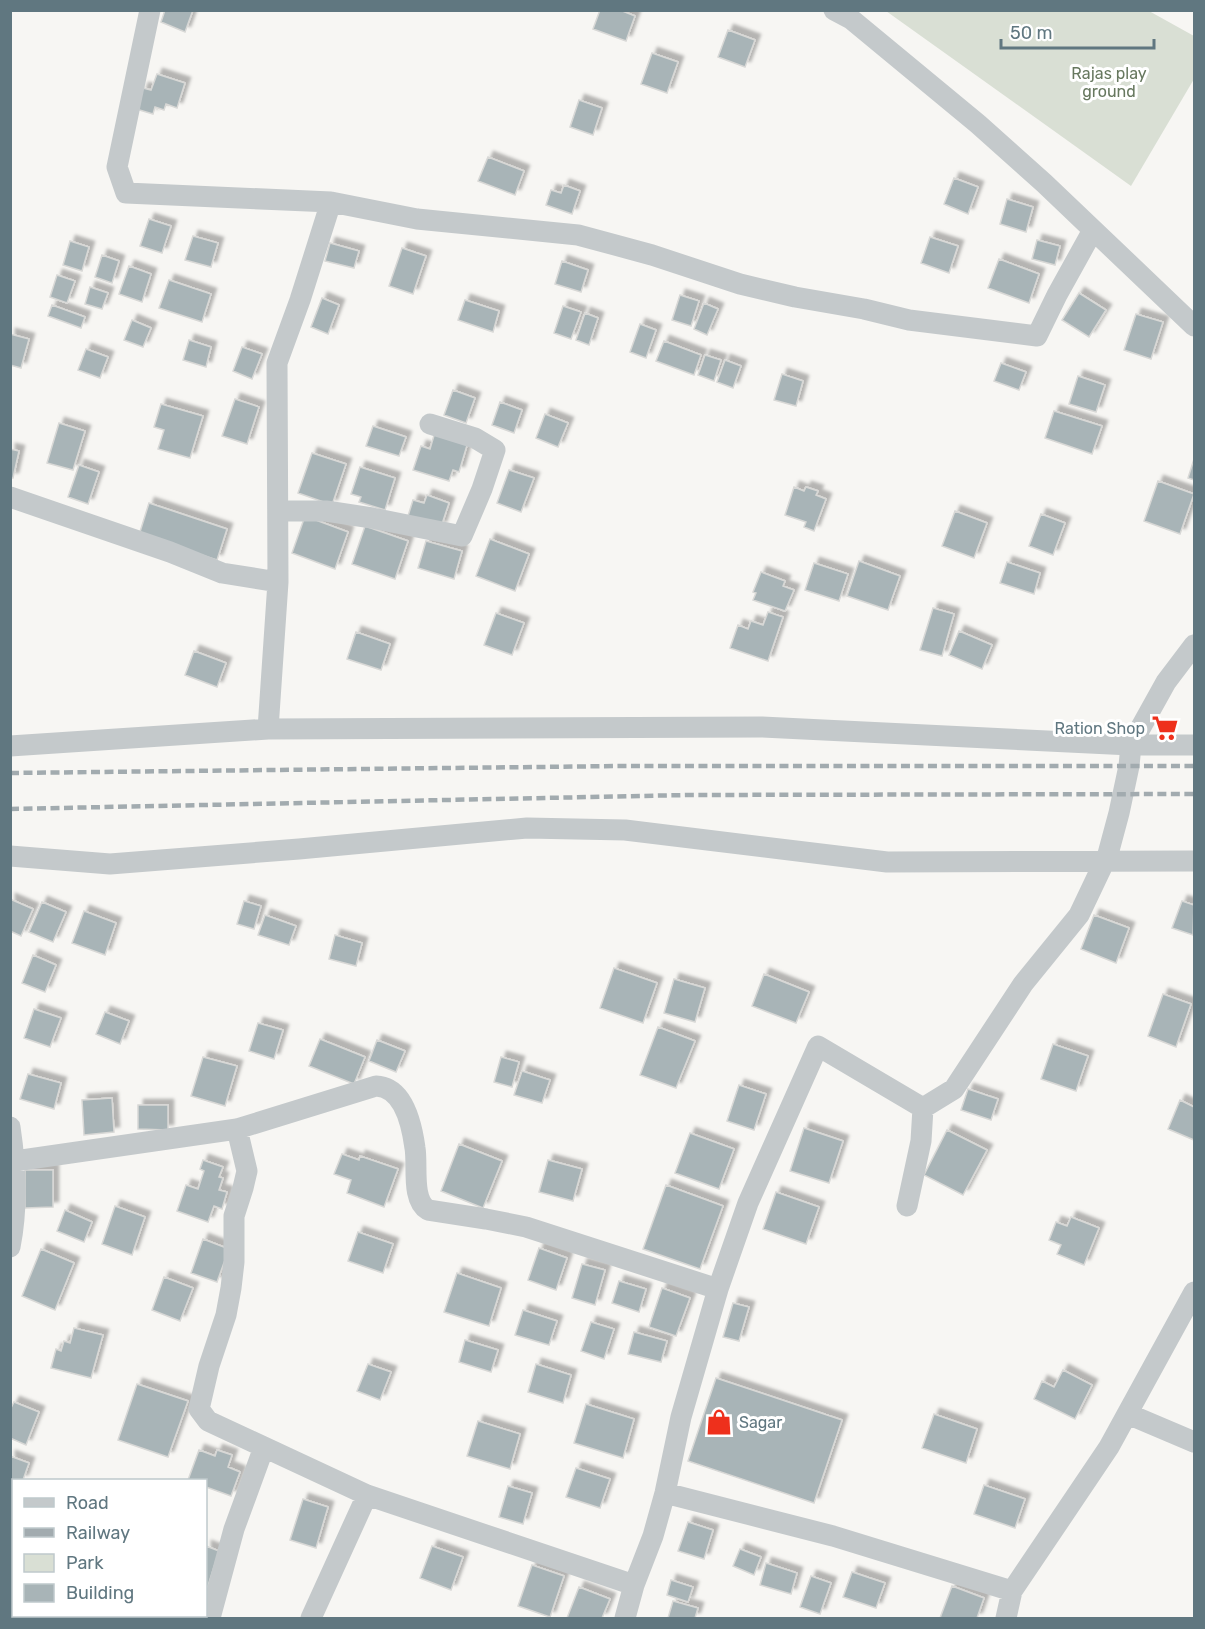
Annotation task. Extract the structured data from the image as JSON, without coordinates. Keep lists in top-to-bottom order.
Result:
{
  "parks": ["Rajas play ground"],
  "places": {
    "supermarket": ["Ration Shop"],
    "shop": ["Sagar"]
  },
  "legend": [
    "Road",
    "Railway",
    "Park",
    "Building"
  ],
  "scale_bar": "50 m"
}
